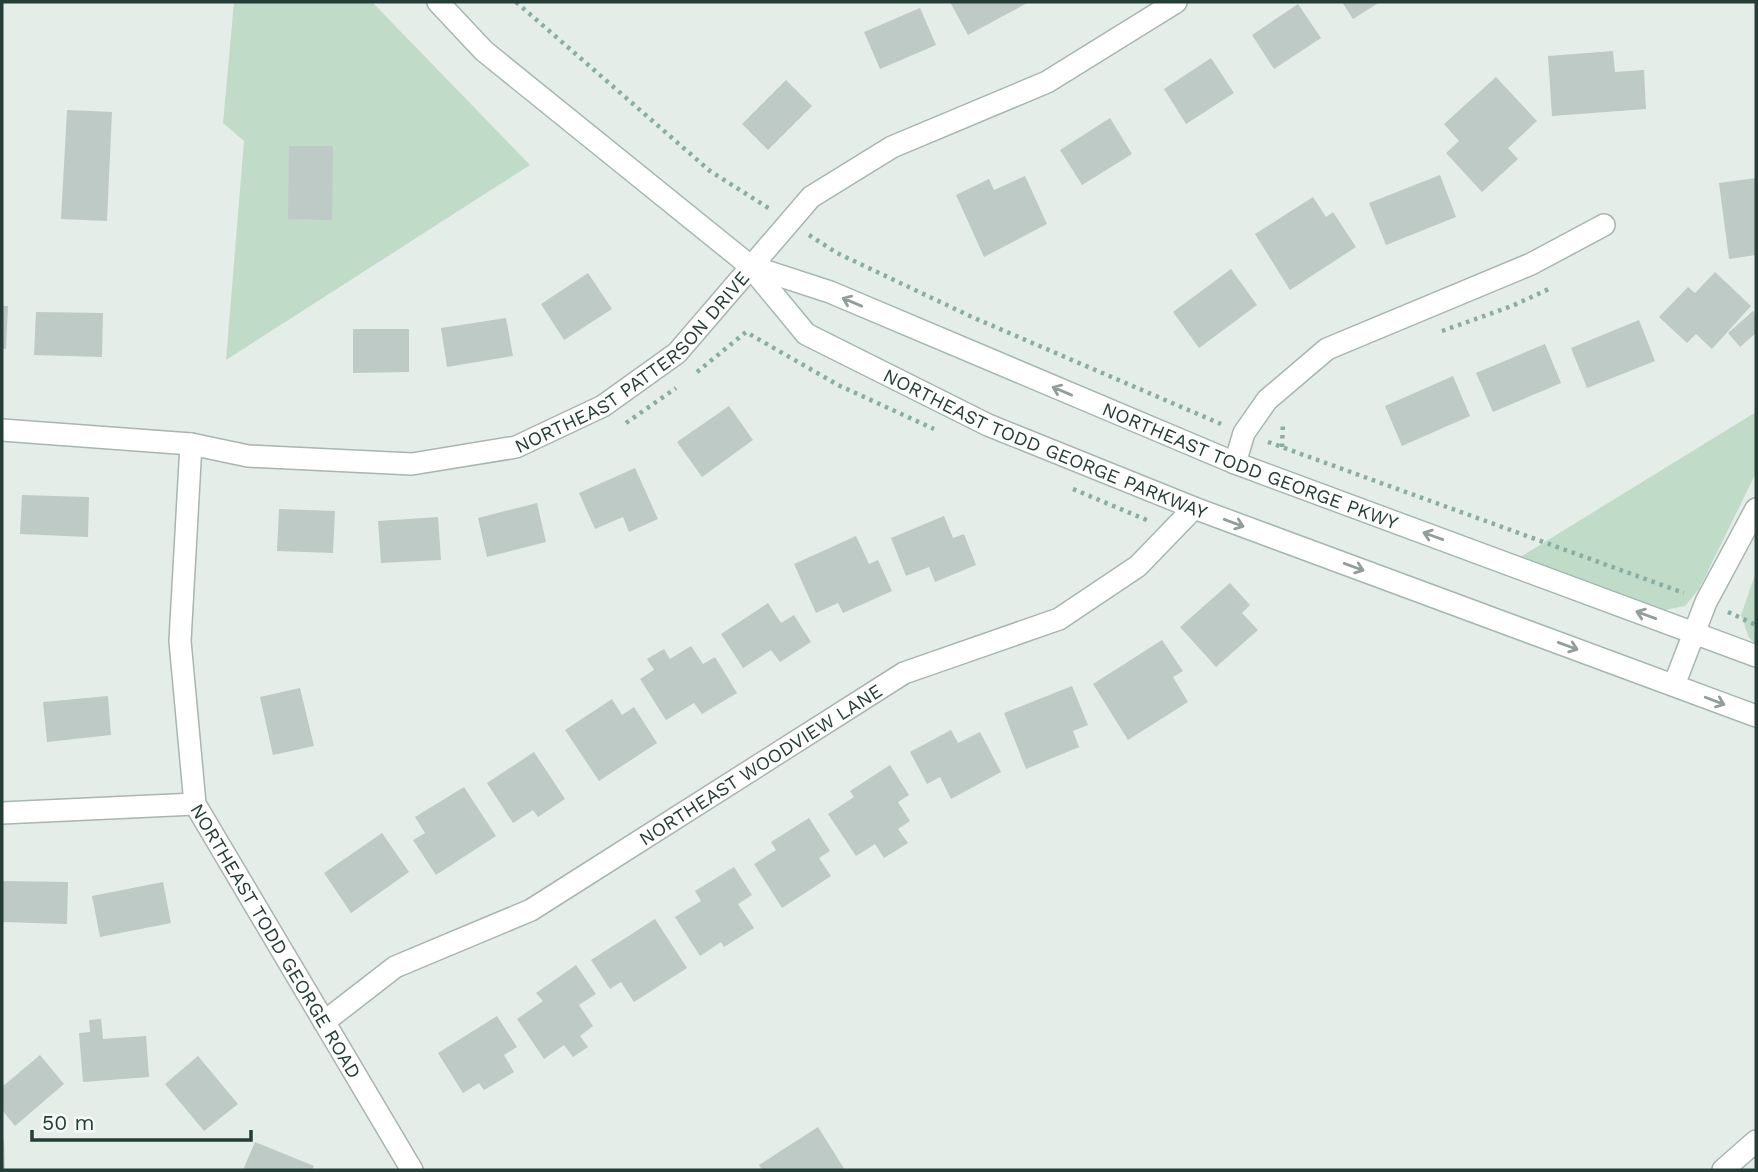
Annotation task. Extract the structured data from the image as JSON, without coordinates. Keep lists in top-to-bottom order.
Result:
{
  "streets": {
    "street": [
      "NORTHEAST PATTERSON DRIVE",
      "NORTHEAST TODD GEORGE PARKWAY",
      "NORTHEAST TODD GEORGE PKWY",
      "NORTHEAST WOODVIEW LANE",
      "NORTHEAST TODD GEORGE ROAD"
    ]
  },
  "crossings": [
    ["NORTHEAST PATTERSON DRIVE", "NORTHEAST TODD GEORGE PARKWAY"],
    ["NORTHEAST PATTERSON DRIVE", "NORTHEAST TODD GEORGE PKWY"],
    ["NORTHEAST PATTERSON DRIVE", "NORTHEAST TODD GEORGE ROAD"],
    ["NORTHEAST TODD GEORGE PARKWAY", "NORTHEAST TODD GEORGE PKWY"],
    ["NORTHEAST TODD GEORGE PARKWAY", "NORTHEAST WOODVIEW LANE"],
    ["NORTHEAST WOODVIEW LANE", "NORTHEAST TODD GEORGE ROAD"]
  ],
  "one_way": ["NORTHEAST TODD GEORGE PARKWAY", "NORTHEAST TODD GEORGE PKWY"],
  "scale_bar": "50 m"
}
